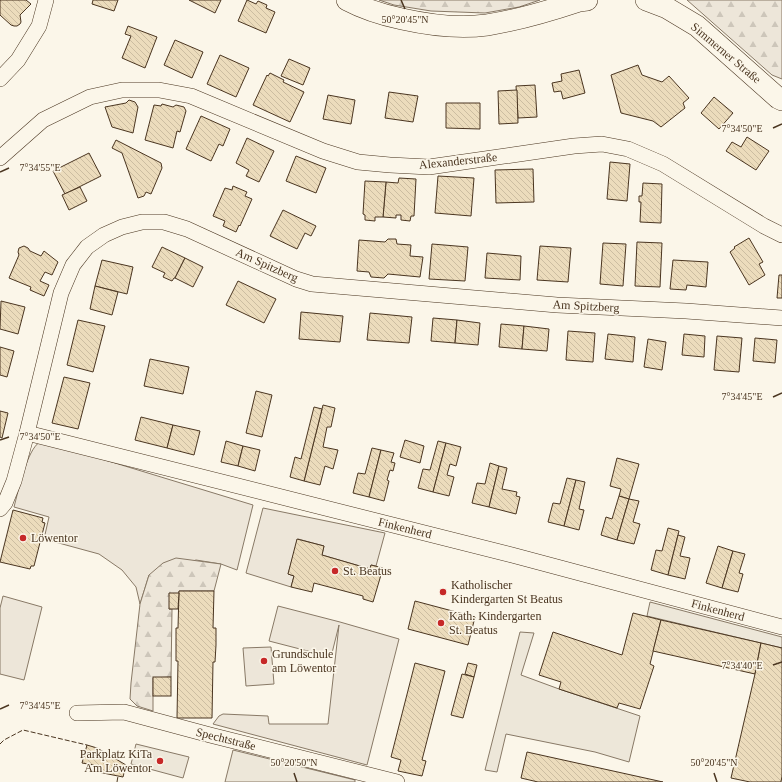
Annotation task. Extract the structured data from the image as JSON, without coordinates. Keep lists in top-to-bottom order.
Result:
{
  "streets": {
    "street": [
      "Simmerner Straße",
      "Alexanderstraße",
      "Am Spitzberg",
      "Finkenherd",
      "Spechtstraße"
    ]
  },
  "crossings": [
    ["Am Spitzberg", "Finkenherd"]
  ],
  "places": [
    "Löwentor",
    "St. Beatus",
    "Katholischer Kindergarten St Beatus",
    "Kath. Kindergarten St. Beatus",
    "Grundschule am Löwentor",
    "Parkplatz KiTa Am Löwentor"
  ],
  "coordinates": [
    "50°20'45\"N",
    "7°34'50\"E",
    "7°34'55\"E",
    "7°34'45\"E",
    "7°34'40\"E",
    "50°20'50\"N"
  ]
}
